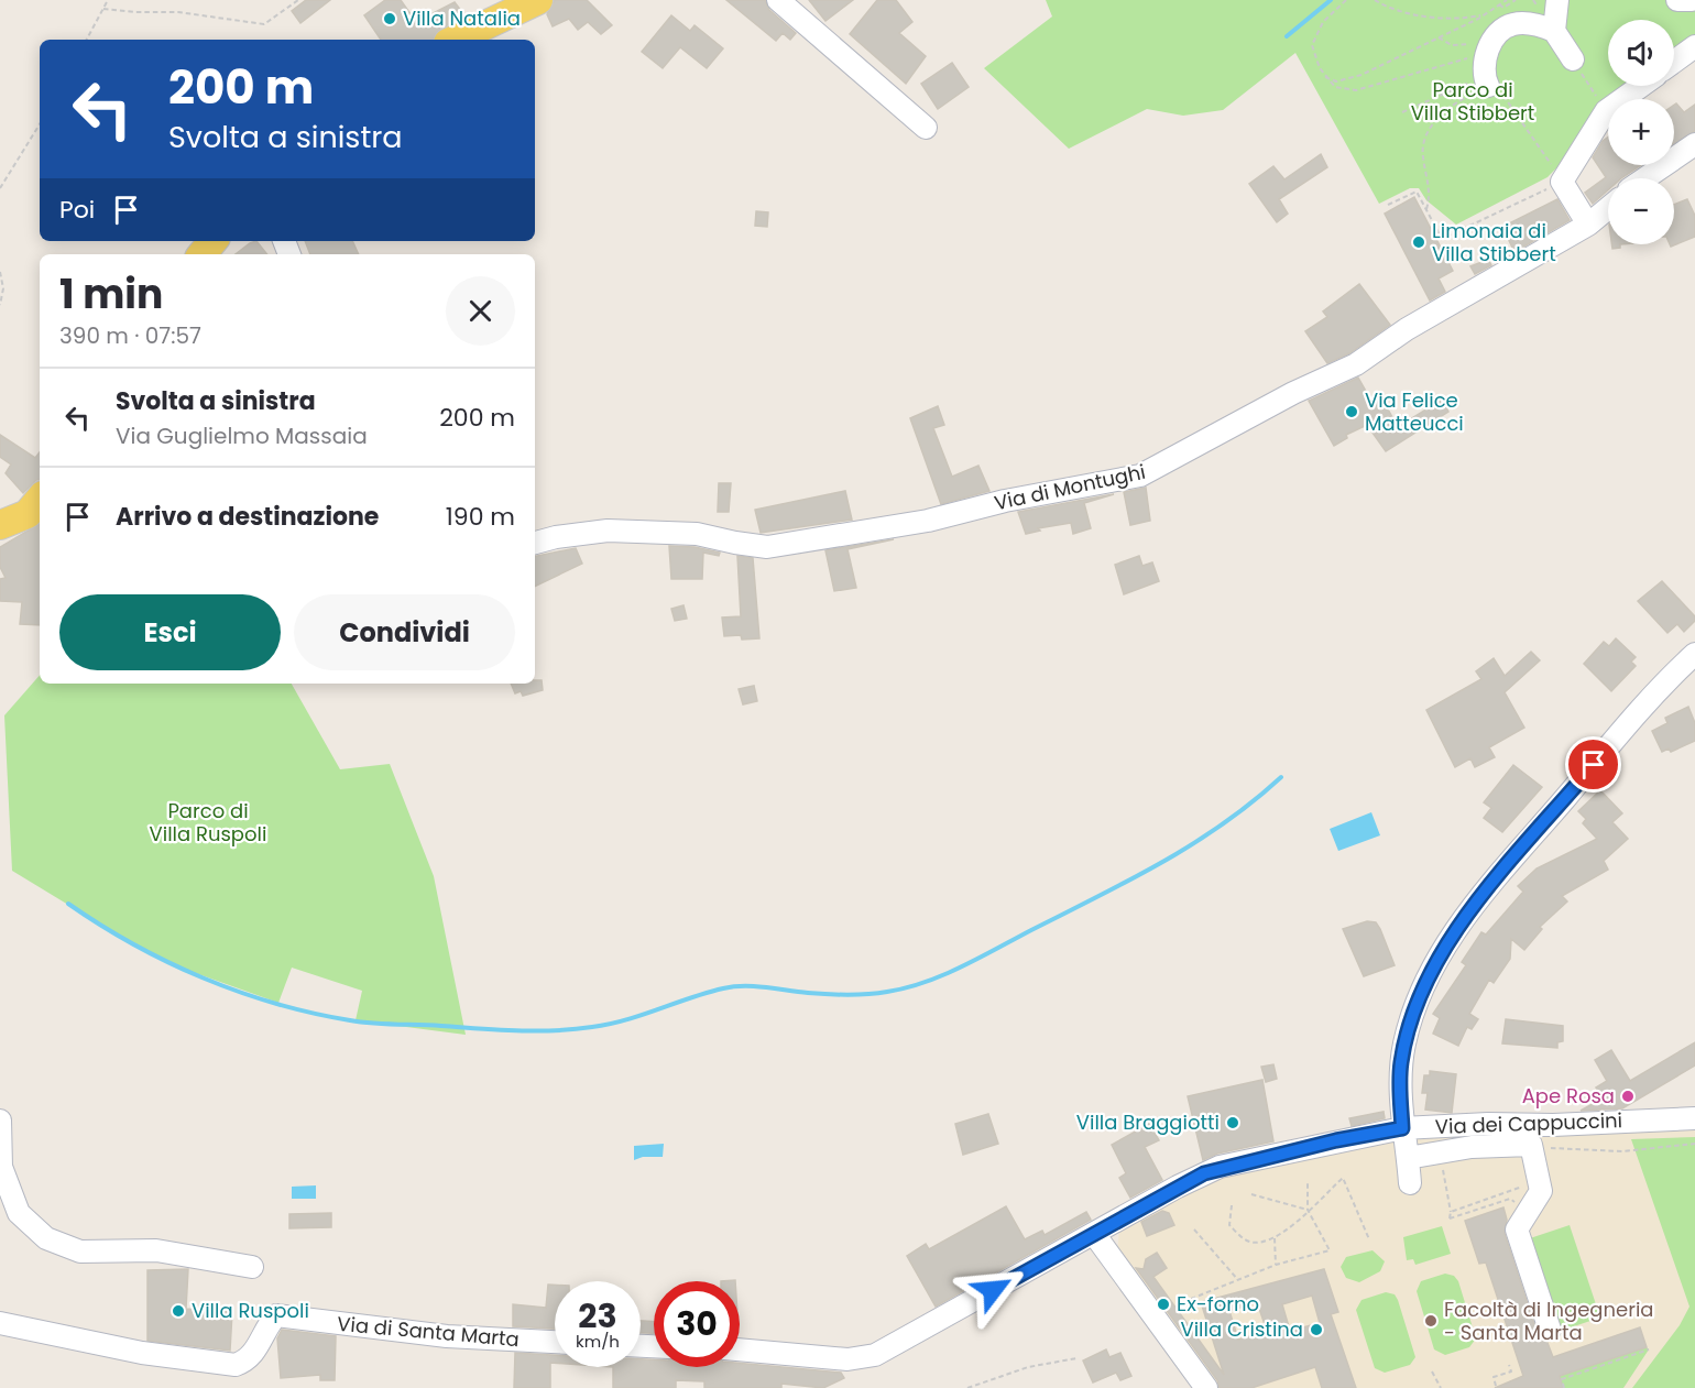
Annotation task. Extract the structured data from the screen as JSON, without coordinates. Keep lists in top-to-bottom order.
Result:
{
  "streets": {
    "street": ["Via di Montughi", "Via dei Cappuccini", "Via di Santa Marta"]
  },
  "parks": ["Parco di Villa Stibbert", "Parco di Villa Ruspoli"],
  "places": [
    "Villa Natalia",
    "Limonaia di Villa Stibbert",
    "Via Felice Matteucci",
    "Ape Rosa",
    "Villa Braggiotti",
    "Ex-forno",
    "Villa Ruspoli",
    "Facoltà di Ingegneria - Santa Marta",
    "Villa Cristina"
  ],
  "page": {
    "map_buttons": ["+", "−"],
    "turn": ["200 m", "Svolta a sinistra"],
    "then": "Poi",
    "heading": ["1 min", "390 m · 07:57"],
    "list": [
      {
        "name": "Svolta a sinistra",
        "note": "Via Guglielmo Massaia",
        "value": "200 m"
      },
      {
        "name": "Arrivo a destinazione",
        "value": "190 m"
      }
    ],
    "buttons": ["Esci", "Condividi"],
    "speed": "23 km/h",
    "limit": "30"
  }
}
